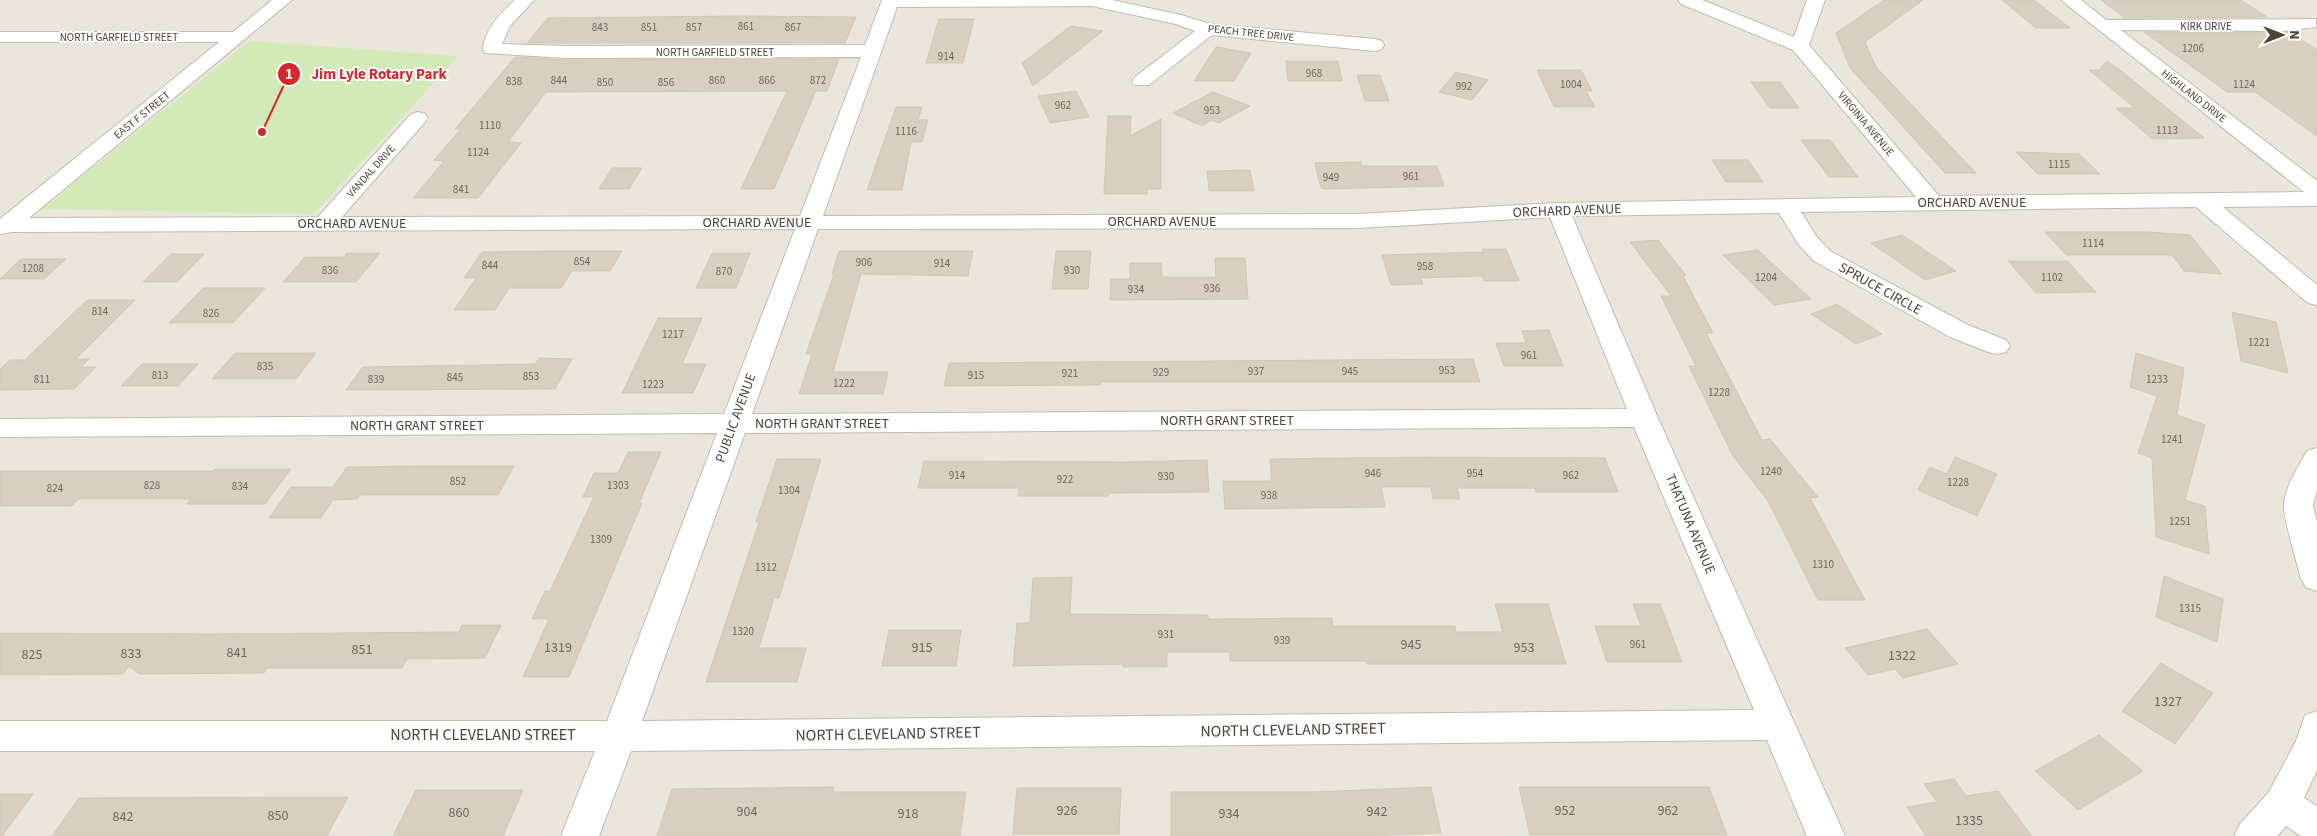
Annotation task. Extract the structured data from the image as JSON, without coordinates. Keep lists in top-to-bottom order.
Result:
{
  "streets": {
    "street": [
      "KIRK DRIVE",
      "PEACH TREE DRIVE",
      "NORTH GARFIELD STREET",
      "HIGHLAND DRIVE",
      "EAST F STREET",
      "VIRGINIA AVENUE",
      "VANDAL DRIVE",
      "ORCHARD AVENUE",
      "SPRUCE CIRCLE",
      "PUBLIC AVENUE",
      "NORTH GRANT STREET",
      "THATUNA AVENUE",
      "NORTH CLEVELAND STREET"
    ]
  },
  "crossings": [
    ["KIRK DRIVE", "HIGHLAND DRIVE"],
    ["PEACH TREE DRIVE", "PUBLIC AVENUE"],
    ["NORTH GARFIELD STREET", "EAST F STREET"],
    ["NORTH GARFIELD STREET", "PUBLIC AVENUE"],
    ["EAST F STREET", "ORCHARD AVENUE"],
    ["VIRGINIA AVENUE", "ORCHARD AVENUE"],
    ["VANDAL DRIVE", "ORCHARD AVENUE"],
    ["ORCHARD AVENUE", "SPRUCE CIRCLE"],
    ["ORCHARD AVENUE", "PUBLIC AVENUE"],
    ["ORCHARD AVENUE", "THATUNA AVENUE"],
    ["PUBLIC AVENUE", "NORTH GRANT STREET"],
    ["PUBLIC AVENUE", "NORTH CLEVELAND STREET"],
    ["NORTH GRANT STREET", "THATUNA AVENUE"],
    ["THATUNA AVENUE", "NORTH CLEVELAND STREET"]
  ],
  "places": ["Jim Lyle Rotary Park"],
  "house_numbers": [
    "861",
    "843",
    "851",
    "857",
    "867",
    "1206",
    "914",
    "968",
    "844",
    "860",
    "866",
    "872",
    "838",
    "850",
    "856",
    "1004",
    "1124",
    "992",
    "962",
    "953",
    "1110",
    "1113",
    "1116",
    "1124",
    "1115",
    "961",
    "949",
    "841",
    "1114",
    "854",
    "906",
    "914",
    "844",
    "958",
    "1208",
    "836",
    "930",
    "870",
    "1204",
    "1102",
    "936",
    "934",
    "814",
    "826",
    "1217",
    "1221",
    "961",
    "835",
    "953",
    "937",
    "945",
    "929",
    "921",
    "813",
    "915",
    "853",
    "845",
    "811",
    "839",
    "1233",
    "1222",
    "1223",
    "1228",
    "1241",
    "1240",
    "946",
    "954",
    "914",
    "962",
    "930",
    "922",
    "852",
    "1228",
    "828",
    "1303",
    "834",
    "824",
    "1304",
    "938",
    "1251",
    "1309",
    "1310",
    "1312",
    "1315",
    "1320",
    "931",
    "939",
    "961",
    "945",
    "1319",
    "915",
    "953",
    "851",
    "841",
    "833",
    "825",
    "1322",
    "1327",
    "926",
    "952",
    "962",
    "904",
    "942",
    "860",
    "918",
    "934",
    "850",
    "842",
    "1335"
  ],
  "north": "right"
}
